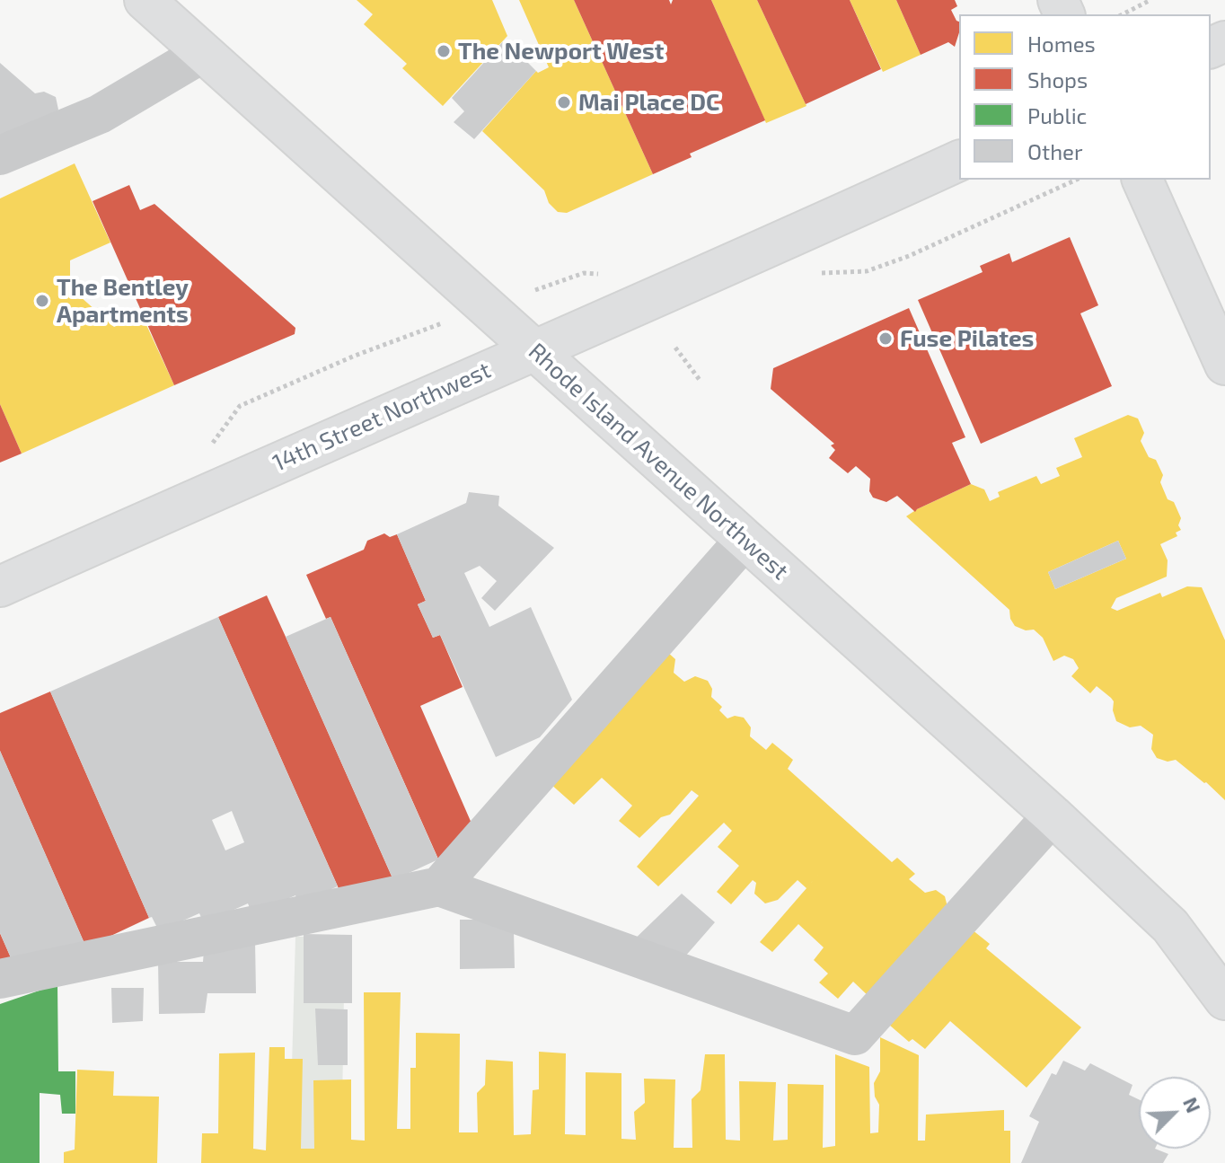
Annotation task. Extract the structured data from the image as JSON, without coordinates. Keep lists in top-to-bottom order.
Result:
{
  "streets": {
    "main road": ["14th Street Northwest", "Rhode Island Avenue Northwest"]
  },
  "crossings": [
    ["14th Street Northwest", "Rhode Island Avenue Northwest"]
  ],
  "places": [
    "The Newport West",
    "Mai Place DC",
    "The Bentley Apartments",
    "Fuse Pilates"
  ],
  "legend": [
    "Homes",
    "Shops",
    "Public",
    "Other"
  ],
  "north": "top right"
}
